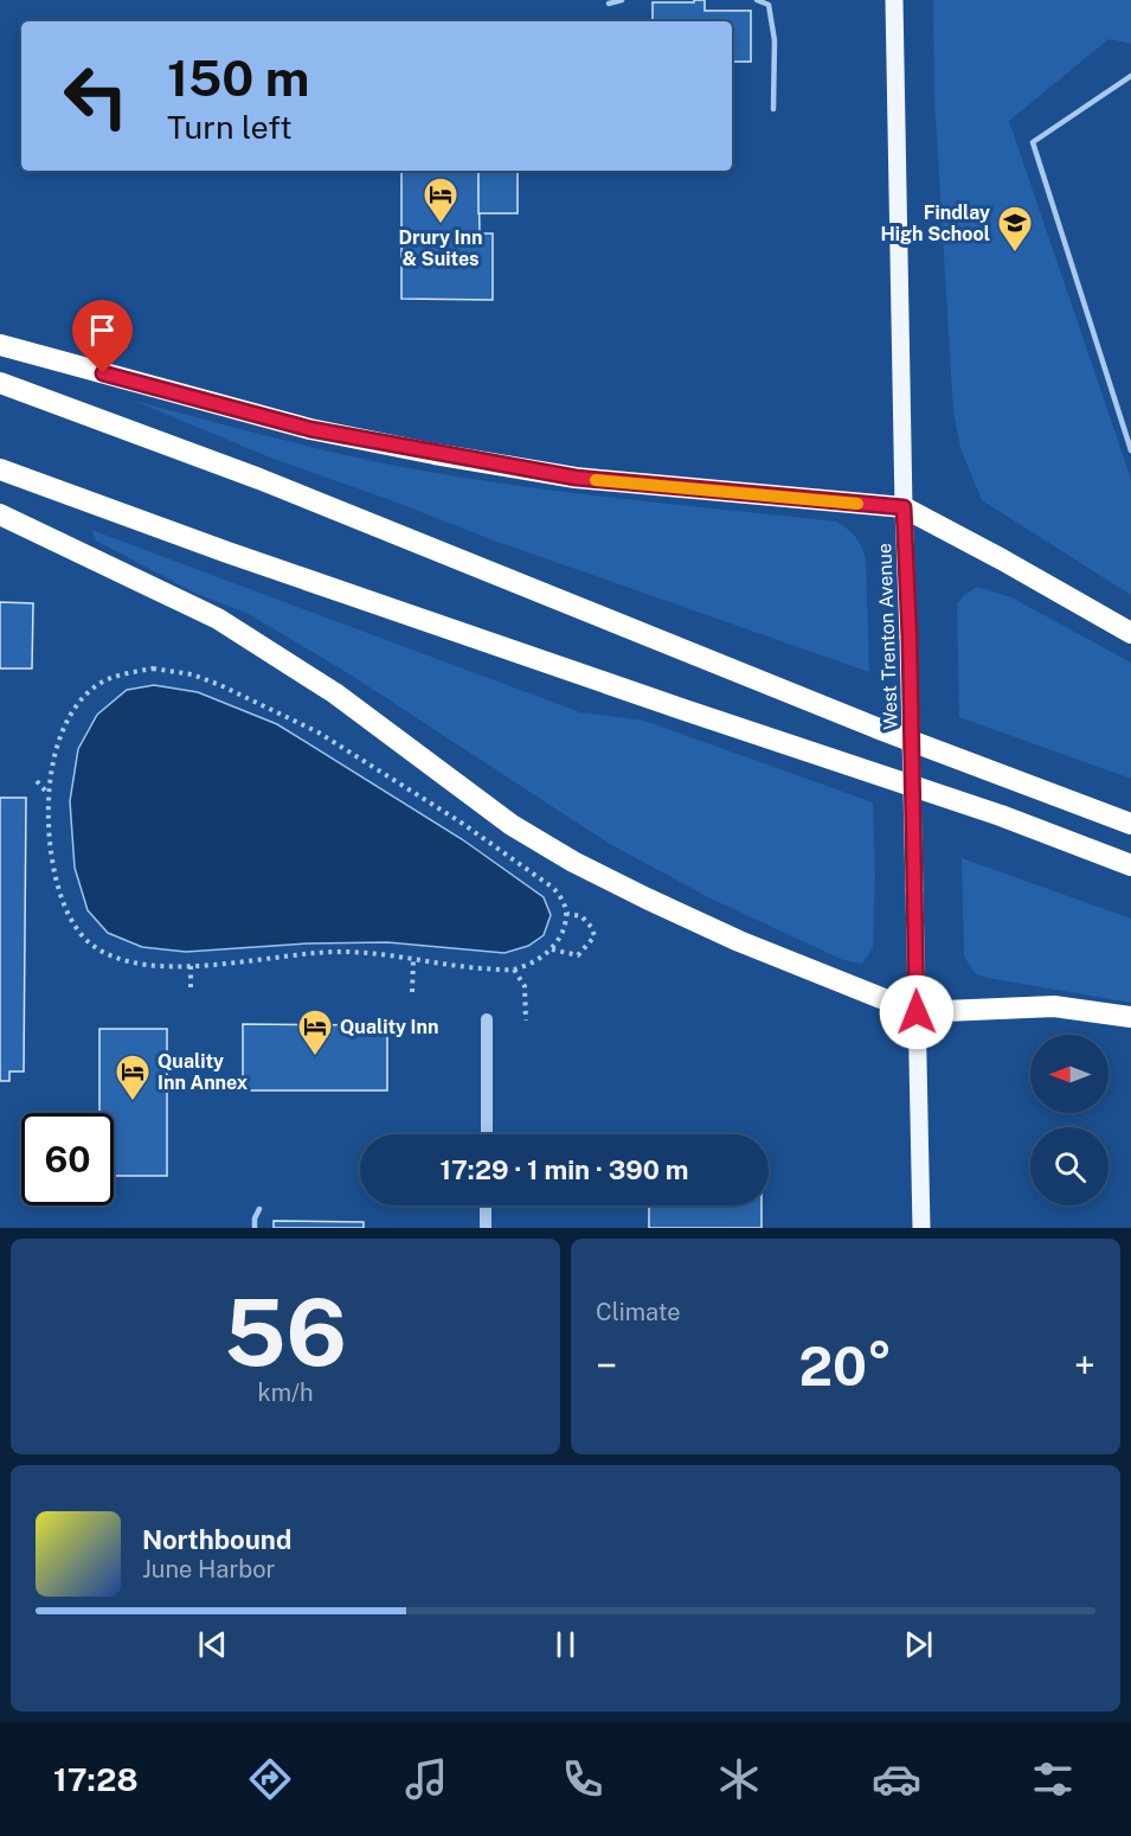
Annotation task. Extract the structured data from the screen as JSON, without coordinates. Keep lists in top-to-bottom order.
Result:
{
  "streets": {
    "main road": ["West Trenton Avenue"]
  },
  "places": {
    "hotel": ["Drury Inn & Suites", "Quality Inn", "Quality Inn Annex"],
    "school or university": ["Findlay High School"]
  },
  "north": "left",
  "page": {
    "turn": ["150 m", "Turn left"],
    "limit": "60",
    "trip": "17:29 · 1 min · 390 m",
    "tile": [
      ["56", "km/h"],
      "Climate"
    ],
    "heat": ["−", "20°", "+"],
    "song": ["Northbound", "June Harbor"],
    "tabs": "17:28"
  }
}
